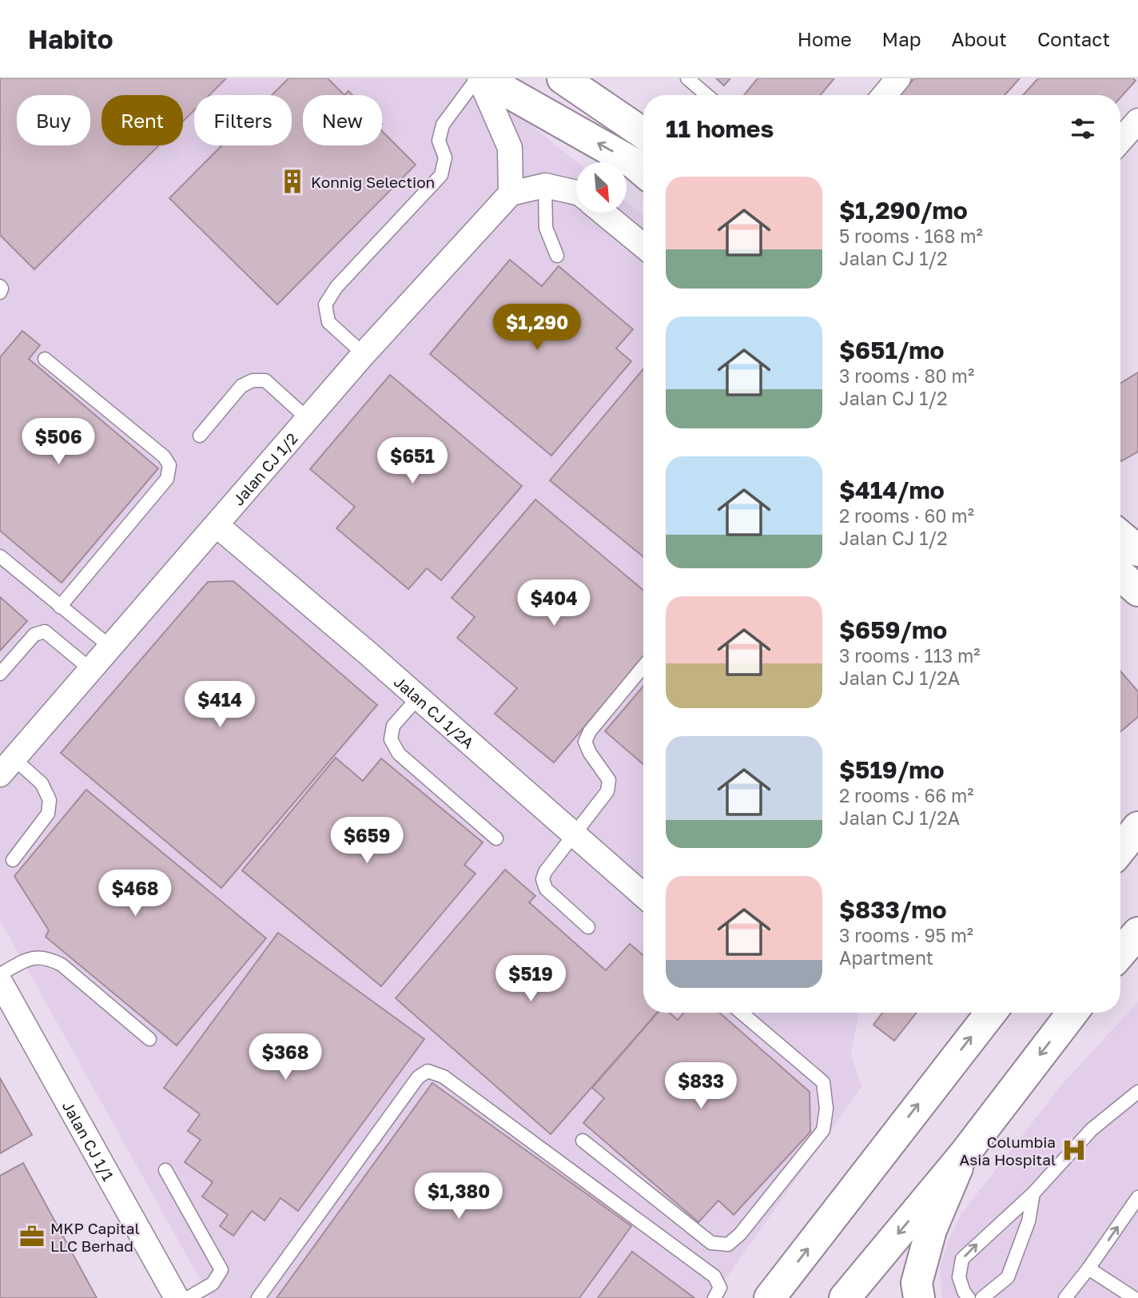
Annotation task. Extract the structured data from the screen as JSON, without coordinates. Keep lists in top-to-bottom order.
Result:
{
  "streets": {
    "street": ["Jalan CJ 1/2", "Jalan CJ 1/2A", "Jalan CJ 1/1"]
  },
  "crossings": [
    ["Jalan CJ 1/2", "Jalan CJ 1/2A"]
  ],
  "places": {
    "building": ["Konnig Selection"],
    "hospital": ["Columbia Asia Hospital"],
    "office": ["MKP Capital LLC Berhad"]
  },
  "north": "bottom right",
  "page": {
    "header": "Habito",
    "nav": [
      "Home",
      "Map",
      "About",
      "Contact"
    ],
    "chip": [
      "Buy",
      "Rent",
      "Filters",
      "New"
    ],
    "heading": "11 homes",
    "list": [
      {
        "name": "$1,290/mo",
        "note": "5 rooms · 168 m² · Jalan CJ 1/2"
      },
      {
        "name": "$651/mo",
        "note": "3 rooms · 80 m² · Jalan CJ 1/2"
      },
      {
        "name": "$414/mo",
        "note": "2 rooms · 60 m² · Jalan CJ 1/2"
      },
      {
        "name": "$659/mo",
        "note": "3 rooms · 113 m² · Jalan CJ 1/2A"
      },
      {
        "name": "$519/mo",
        "note": "2 rooms · 66 m² · Jalan CJ 1/2A"
      },
      {
        "name": "$833/mo",
        "note": "3 rooms · 95 m² · Apartment"
      }
    ],
    "price": [
      "$1,290",
      "$506",
      "$651",
      "$404",
      "$414",
      "$659",
      "$468",
      "$519",
      "$368",
      "$833",
      "$1,380"
    ]
  }
}
